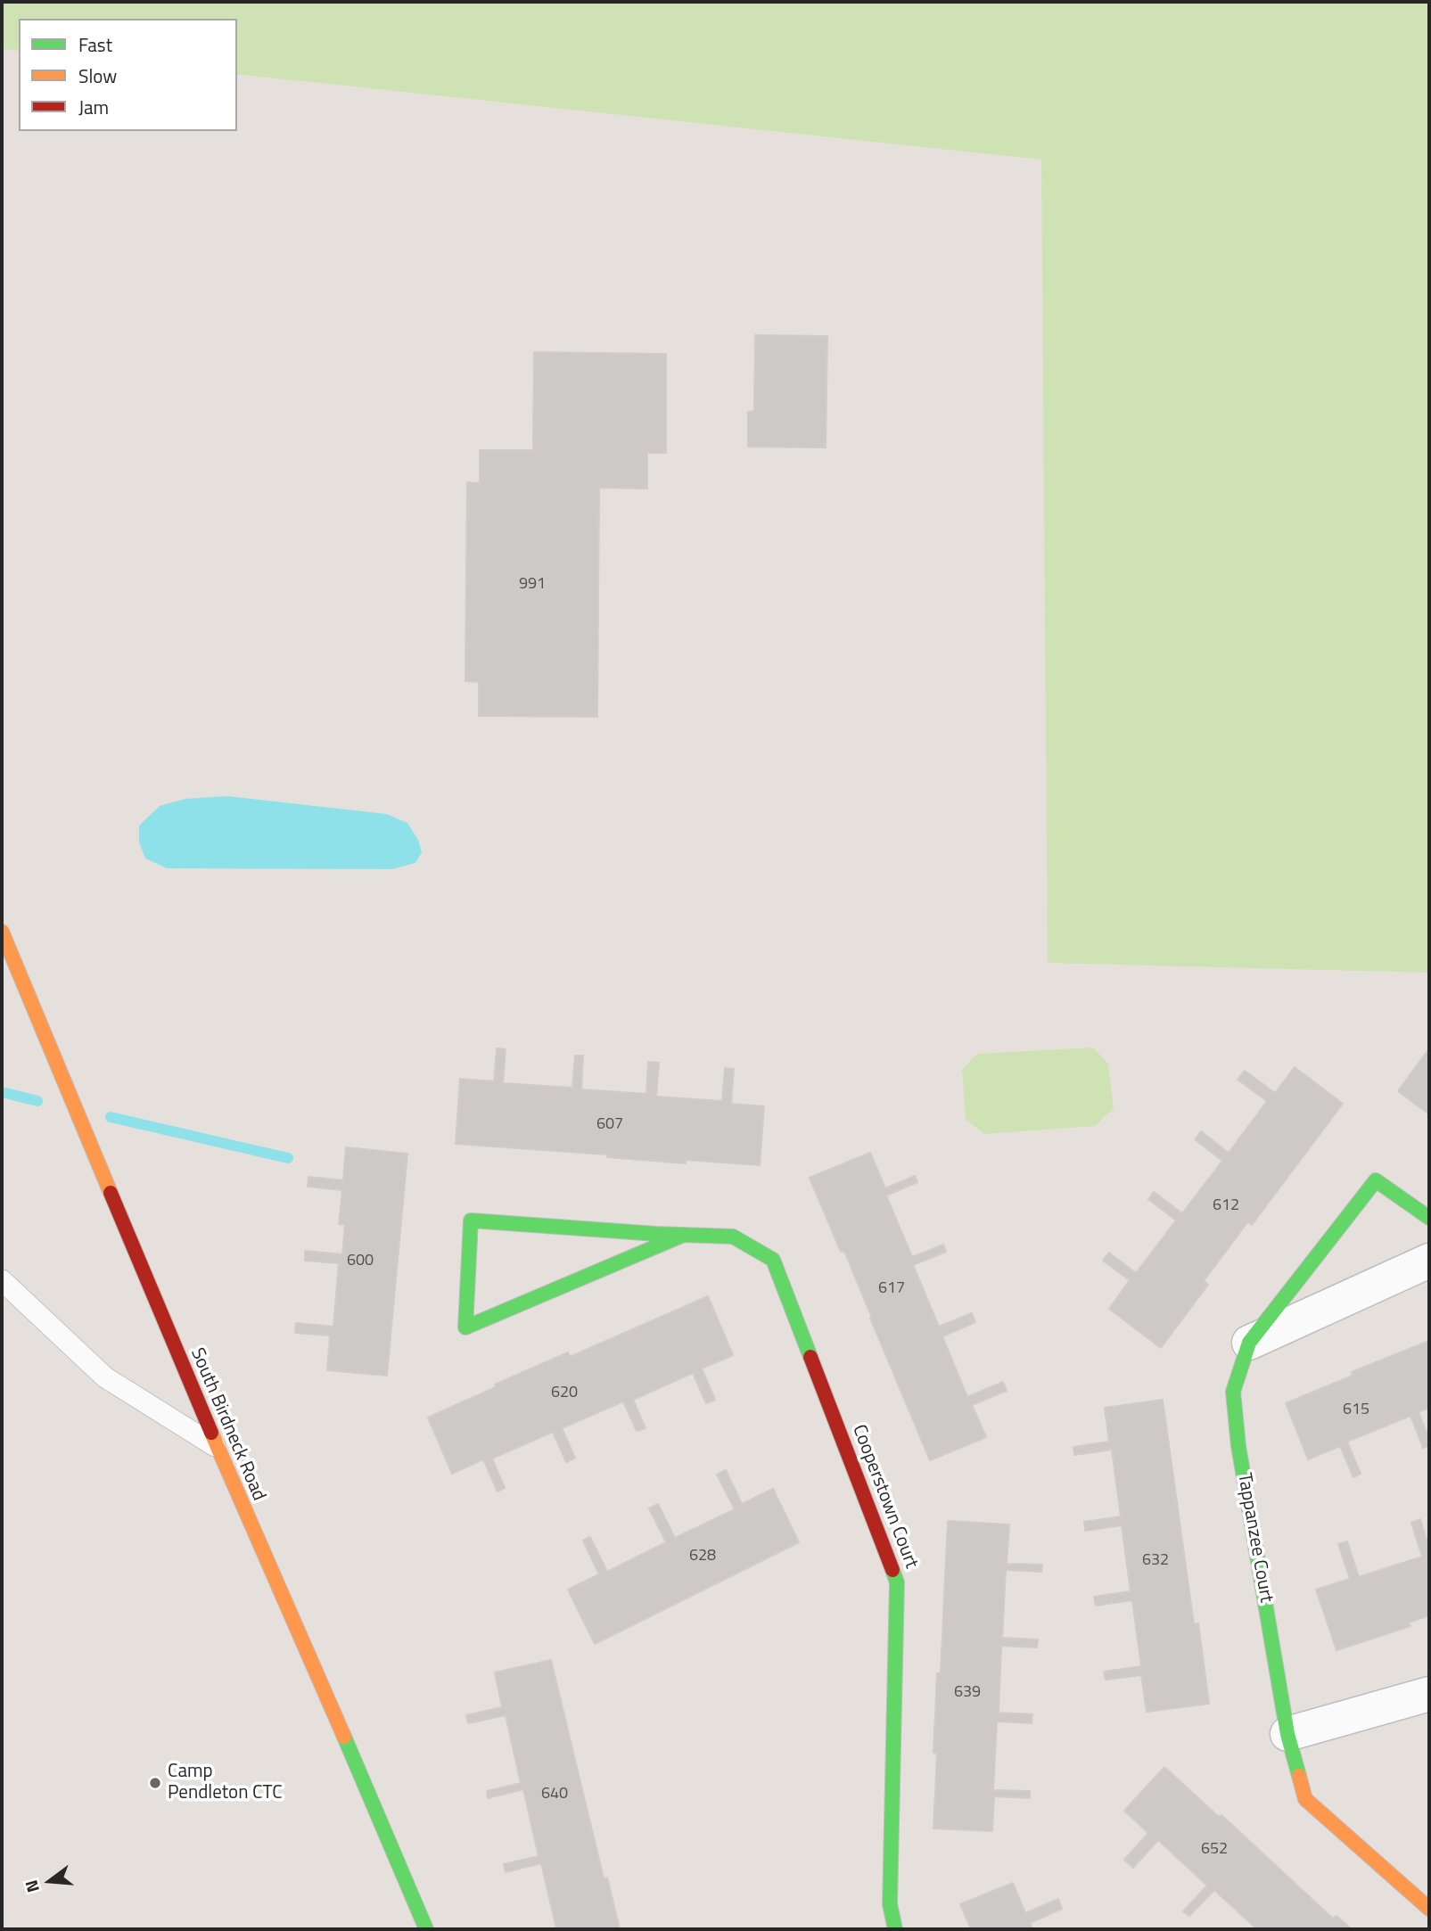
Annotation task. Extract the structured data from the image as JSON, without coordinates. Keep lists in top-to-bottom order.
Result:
{
  "streets": {
    "street": ["South Birdneck Road", "Cooperstown Court", "Tappanzee Court"]
  },
  "places": ["Camp Pendleton CTC"],
  "house_numbers": [
    "991",
    "607",
    "612",
    "600",
    "617",
    "620",
    "615",
    "628",
    "632",
    "639",
    "640",
    "652"
  ],
  "legend": ["Fast", "Slow", "Jam"],
  "north": "left"
}
